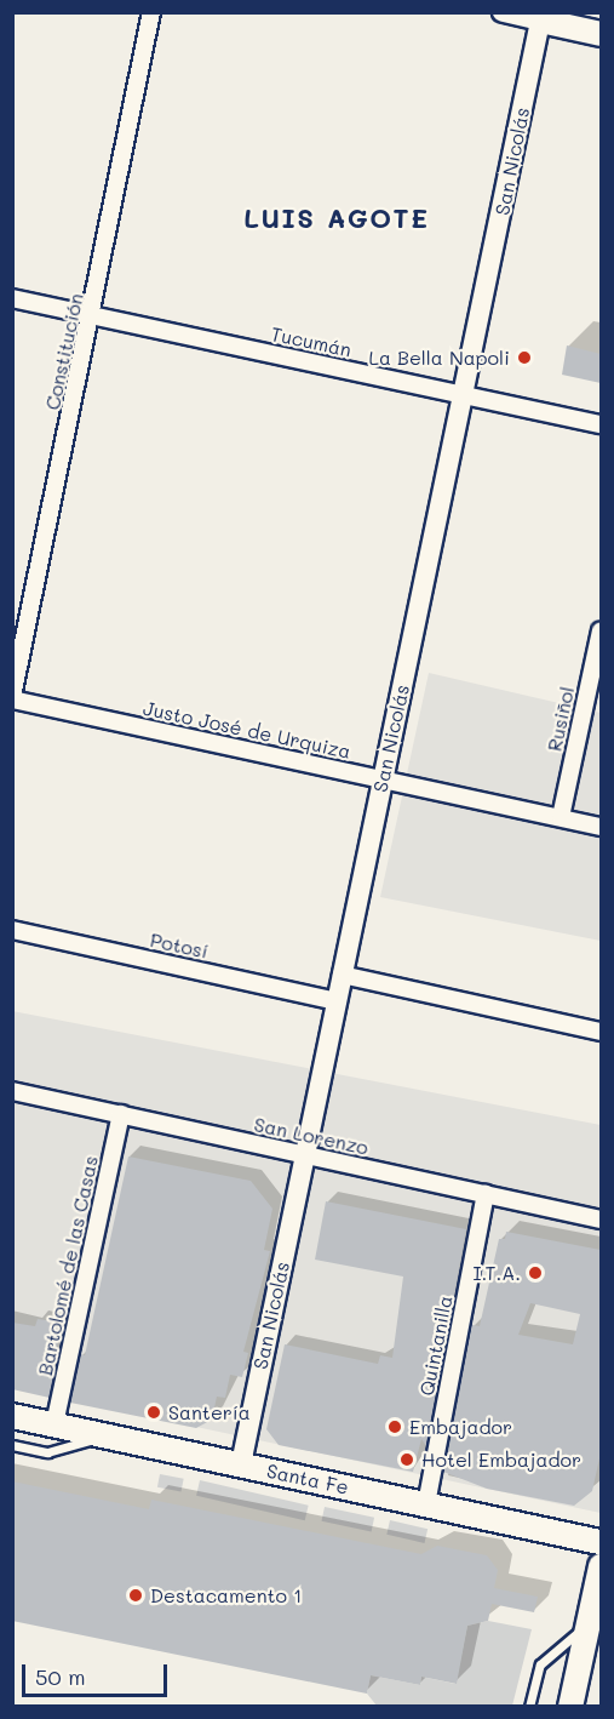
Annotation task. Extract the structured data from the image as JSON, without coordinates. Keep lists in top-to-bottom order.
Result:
{
  "streets": {
    "main road": ["Santa Fe"],
    "street": [
      "San Nicolás",
      "Tucumán",
      "Constitución",
      "Rusiñol",
      "Justo José de Urquiza",
      "Potosí",
      "San Lorenzo",
      "Bartolomé de las Casas",
      "Quintanilla"
    ]
  },
  "crossings": [
    ["San Nicolás", "Tucumán"],
    ["San Nicolás", "Justo José de Urquiza"],
    ["San Nicolás", "Potosí"],
    ["San Nicolás", "San Lorenzo"],
    ["San Nicolás", "Santa Fe"],
    ["Tucumán", "Constitución"],
    ["Constitución", "Justo José de Urquiza"],
    ["Rusiñol", "Justo José de Urquiza"],
    ["San Lorenzo", "Bartolomé de las Casas"],
    ["San Lorenzo", "Quintanilla"],
    ["Bartolomé de las Casas", "Santa Fe"],
    ["Quintanilla", "Santa Fe"]
  ],
  "districts": ["LUIS AGOTE"],
  "places": [
    "La Bella Napoli",
    "I.T.A.",
    "Santería",
    "Embajador",
    "Hotel Embajador",
    "Destacamento 1"
  ],
  "scale_bar": "50 m"
}
